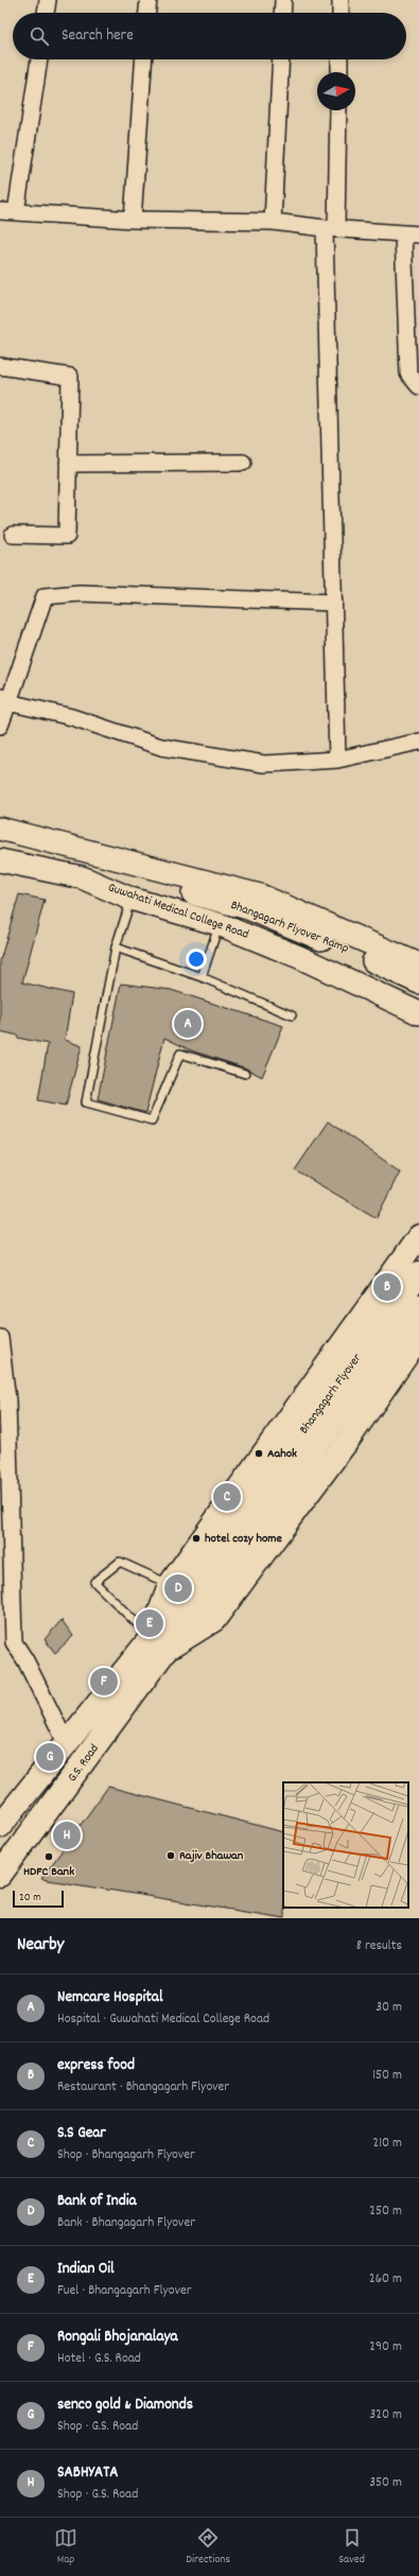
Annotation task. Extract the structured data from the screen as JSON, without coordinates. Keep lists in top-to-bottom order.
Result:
{
  "streets": {
    "main road": [
      "Guwahati Medical College Road",
      "Bhangagarh Flyover Ramp",
      "Bhangagarh Flyover",
      "G.S. Road"
    ]
  },
  "crossings": [
    ["Bhangagarh Flyover", "G.S. Road"]
  ],
  "places": [
    "Aahok",
    "hotel cozy home",
    "Rajiv Bhawan",
    "HDFC Bank"
  ],
  "scale_bar": "20 m",
  "north": "right",
  "page": {
    "search": "Search here",
    "pins": [
      "A",
      "B",
      "C",
      "D",
      "E",
      "F",
      "G",
      "H"
    ],
    "scale": "20 m",
    "heading": ["Nearby", "8 results"],
    "list": [
      {
        "mark": "A",
        "name": "Nemcare Hospital",
        "note": "Hospital · Guwahati Medical College Road",
        "value": "30 m"
      },
      {
        "mark": "B",
        "name": "express food",
        "note": "Restaurant · Bhangagarh Flyover",
        "value": "150 m"
      },
      {
        "mark": "C",
        "name": "S.S Gear",
        "note": "Shop · Bhangagarh Flyover",
        "value": "210 m"
      },
      {
        "mark": "D",
        "name": "Bank of India",
        "note": "Bank · Bhangagarh Flyover",
        "value": "250 m"
      },
      {
        "mark": "E",
        "name": "Indian Oil",
        "note": "Fuel · Bhangagarh Flyover",
        "value": "260 m"
      },
      {
        "mark": "F",
        "name": "Rongali Bhojanalaya",
        "note": "Hotel · G.S. Road",
        "value": "290 m"
      },
      {
        "mark": "G",
        "name": "senco gold & Diamonds",
        "note": "Shop · G.S. Road",
        "value": "320 m"
      },
      {
        "mark": "H",
        "name": "SABHYATA",
        "note": "Shop · G.S. Road",
        "value": "350 m"
      }
    ],
    "nav": ["Map", "Directions", "Saved"]
  }
}
